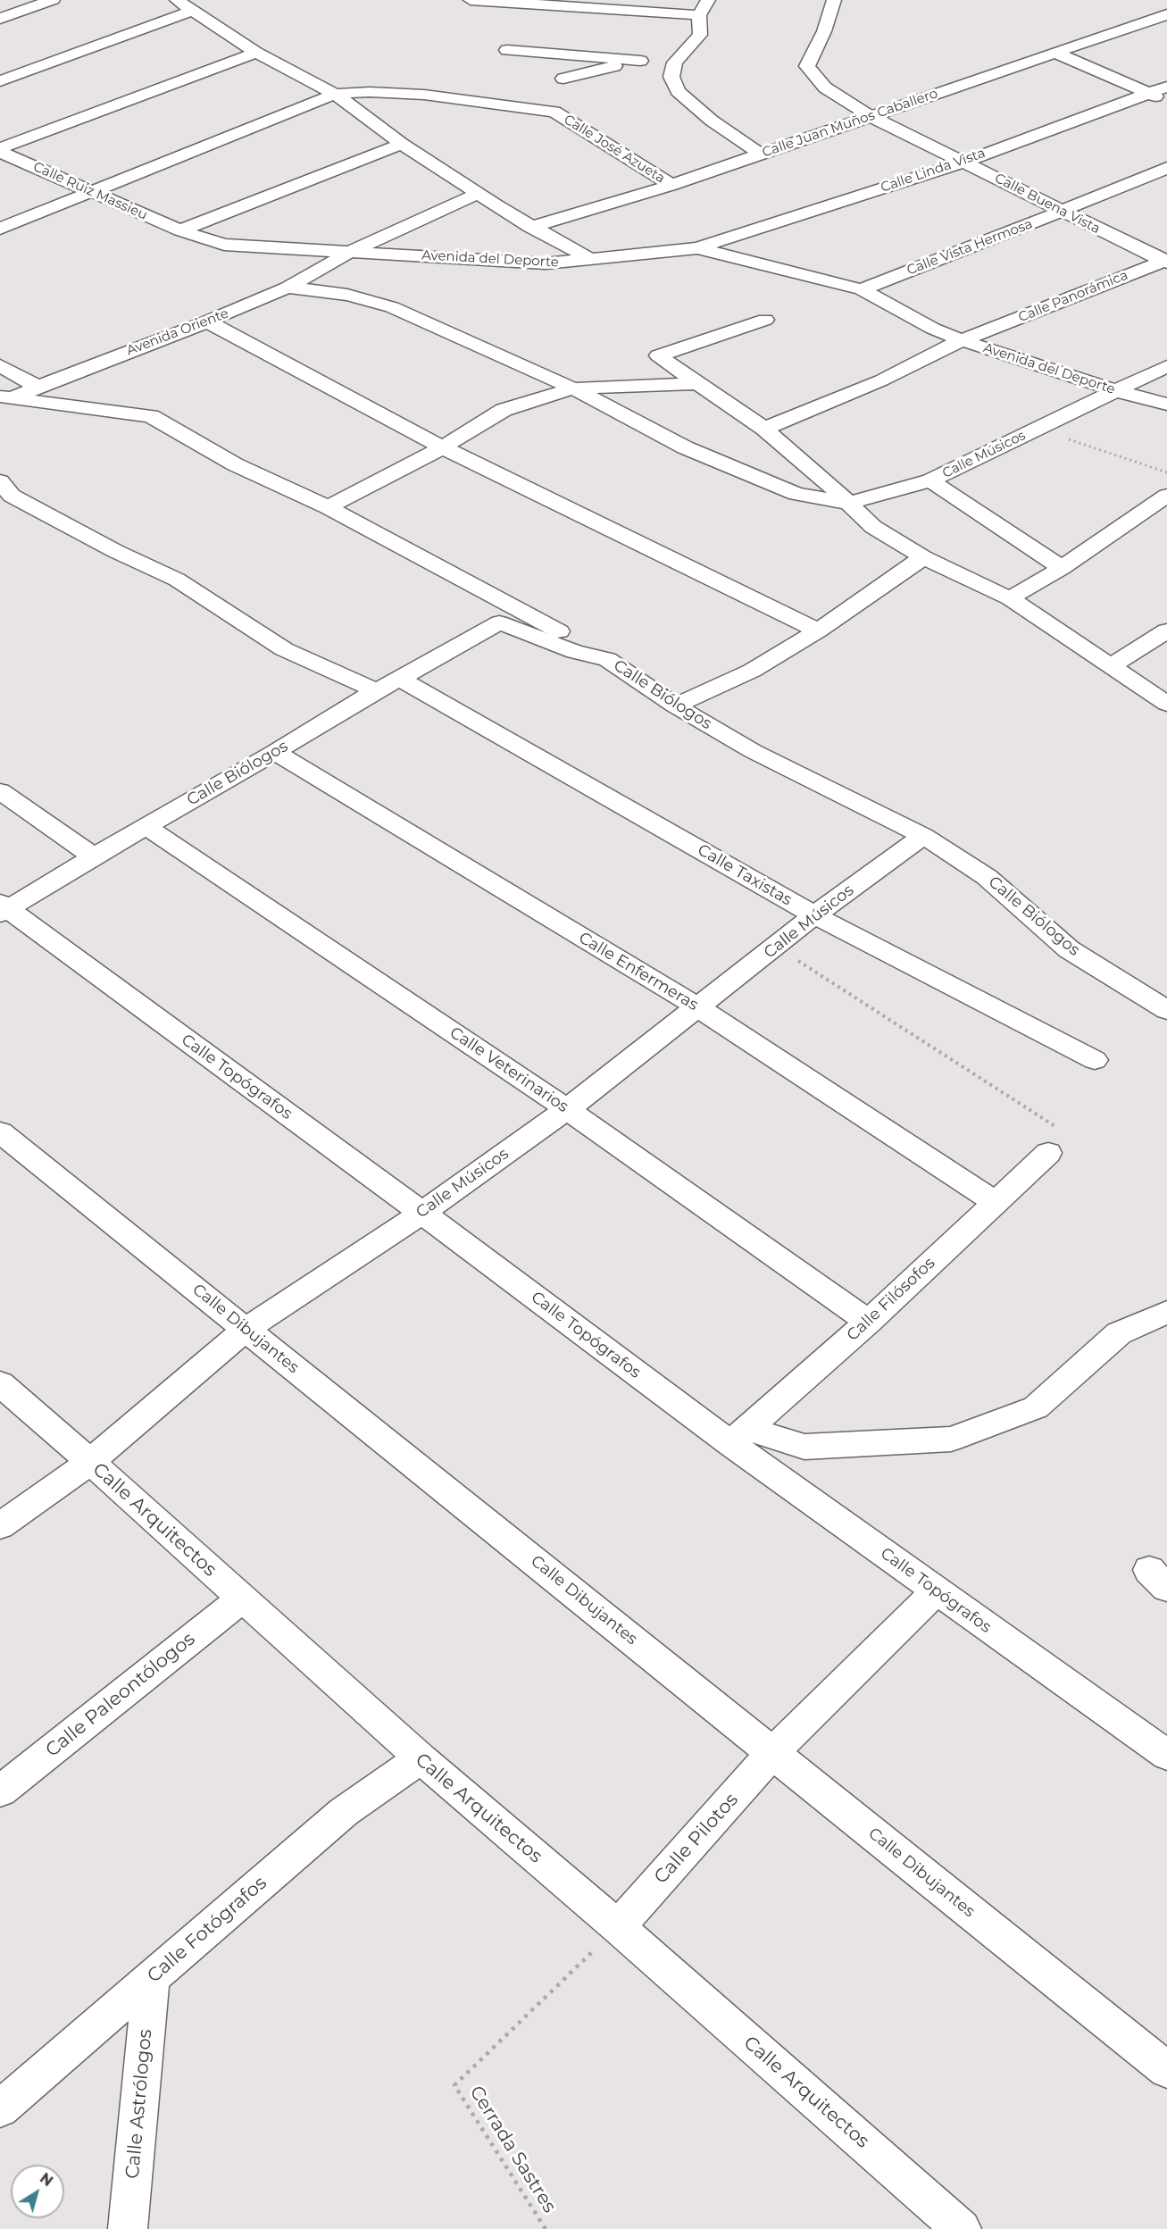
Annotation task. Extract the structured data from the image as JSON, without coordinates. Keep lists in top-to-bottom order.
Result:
{
  "streets": {
    "street": [
      "Calle Juan Muños Caballero",
      "Calle José Azueta",
      "Calle Linda Vista",
      "Calle Ruiz Massieu",
      "Calle Buena Vista",
      "Calle Vista Hermosa",
      "Avenida del Deporte",
      "Calle Panorámica",
      "Avenida Oriente",
      "Calle Músicos",
      "Calle Biólogos",
      "Calle Taxistas",
      "Calle Enfermeras",
      "Calle Veterinarios",
      "Calle Topógrafos",
      "Calle Filósofos",
      "Calle Dibujantes",
      "Calle Arquitectos",
      "Calle Paleontólogos",
      "Calle Pilotos",
      "Calle Fotógrafos",
      "Calle Astrólogos"
    ],
    "path": ["Cerrada Sastres"]
  },
  "crossings": [
    ["Calle Juan Muños Caballero", "Calle José Azueta"],
    ["Calle Juan Muños Caballero", "Calle Buena Vista"],
    ["Calle Linda Vista", "Calle Buena Vista"],
    ["Calle Linda Vista", "Avenida del Deporte"],
    ["Calle Ruiz Massieu", "Avenida del Deporte"],
    ["Calle Buena Vista", "Calle Vista Hermosa"],
    ["Calle Buena Vista", "Calle Panorámica"],
    ["Calle Vista Hermosa", "Avenida del Deporte"],
    ["Avenida del Deporte", "Calle Panorámica"],
    ["Avenida del Deporte", "Avenida Oriente"],
    ["Avenida del Deporte", "Calle Músicos"],
    ["Calle Músicos", "Calle Biólogos"],
    ["Calle Músicos", "Calle Taxistas"],
    ["Calle Músicos", "Calle Enfermeras"],
    ["Calle Músicos", "Calle Veterinarios"],
    ["Calle Músicos", "Calle Topógrafos"],
    ["Calle Músicos", "Calle Dibujantes"],
    ["Calle Músicos", "Calle Arquitectos"],
    ["Calle Biólogos", "Calle Taxistas"],
    ["Calle Biólogos", "Calle Enfermeras"],
    ["Calle Biólogos", "Calle Veterinarios"],
    ["Calle Biólogos", "Calle Topógrafos"],
    ["Calle Enfermeras", "Calle Filósofos"],
    ["Calle Veterinarios", "Calle Filósofos"],
    ["Calle Topógrafos", "Calle Filósofos"],
    ["Calle Topógrafos", "Calle Pilotos"],
    ["Calle Dibujantes", "Calle Pilotos"],
    ["Calle Arquitectos", "Calle Paleontólogos"],
    ["Calle Arquitectos", "Calle Pilotos"],
    ["Calle Arquitectos", "Calle Fotógrafos"],
    ["Calle Arquitectos", "Cerrada Sastres"],
    ["Calle Pilotos", "Cerrada Sastres"],
    ["Calle Fotógrafos", "Calle Astrólogos"]
  ],
  "north": "top right"
}
